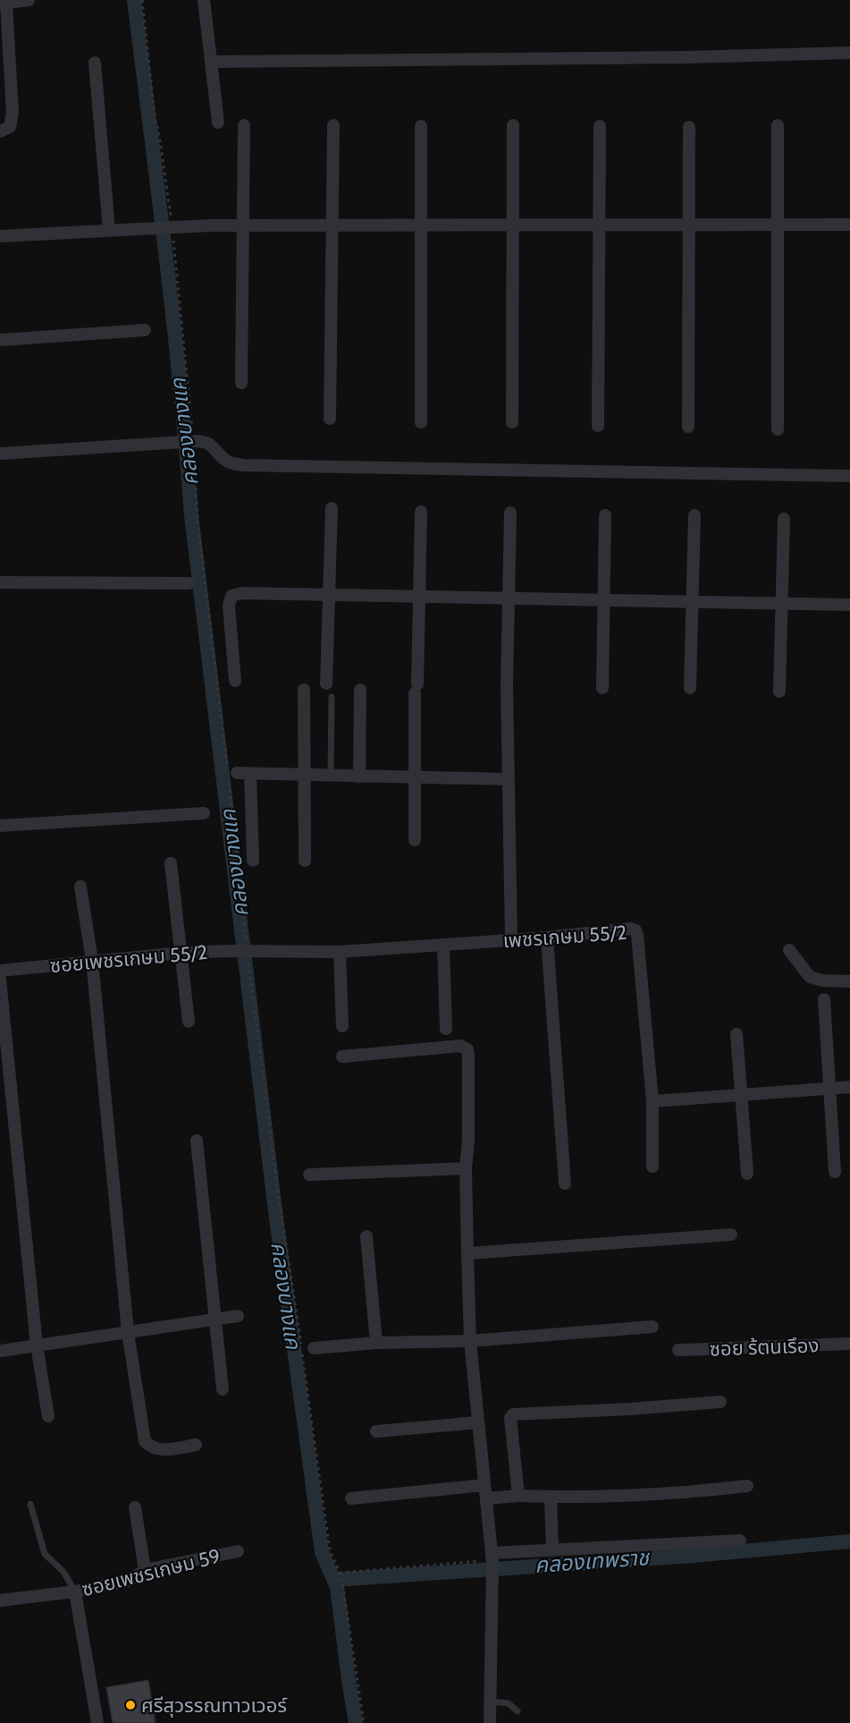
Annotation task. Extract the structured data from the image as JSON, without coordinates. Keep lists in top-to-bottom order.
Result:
{
  "streets": {
    "street": [
      "เพชรเกษม 55/2",
      "ซอยเพชรเกษม 55/2",
      "ซอย ร้ตนเรึอง",
      "ซอยเพชรเกษม 59"
    ]
  },
  "crossings": [
    ["เพชรเกษม 55/2", "ซอยเพชรเกษม 55/2"]
  ],
  "water": ["คลองบางแค", "คลองเทพราช"],
  "places": ["ศรีสุวรรณทาวเวอร์"]
}
